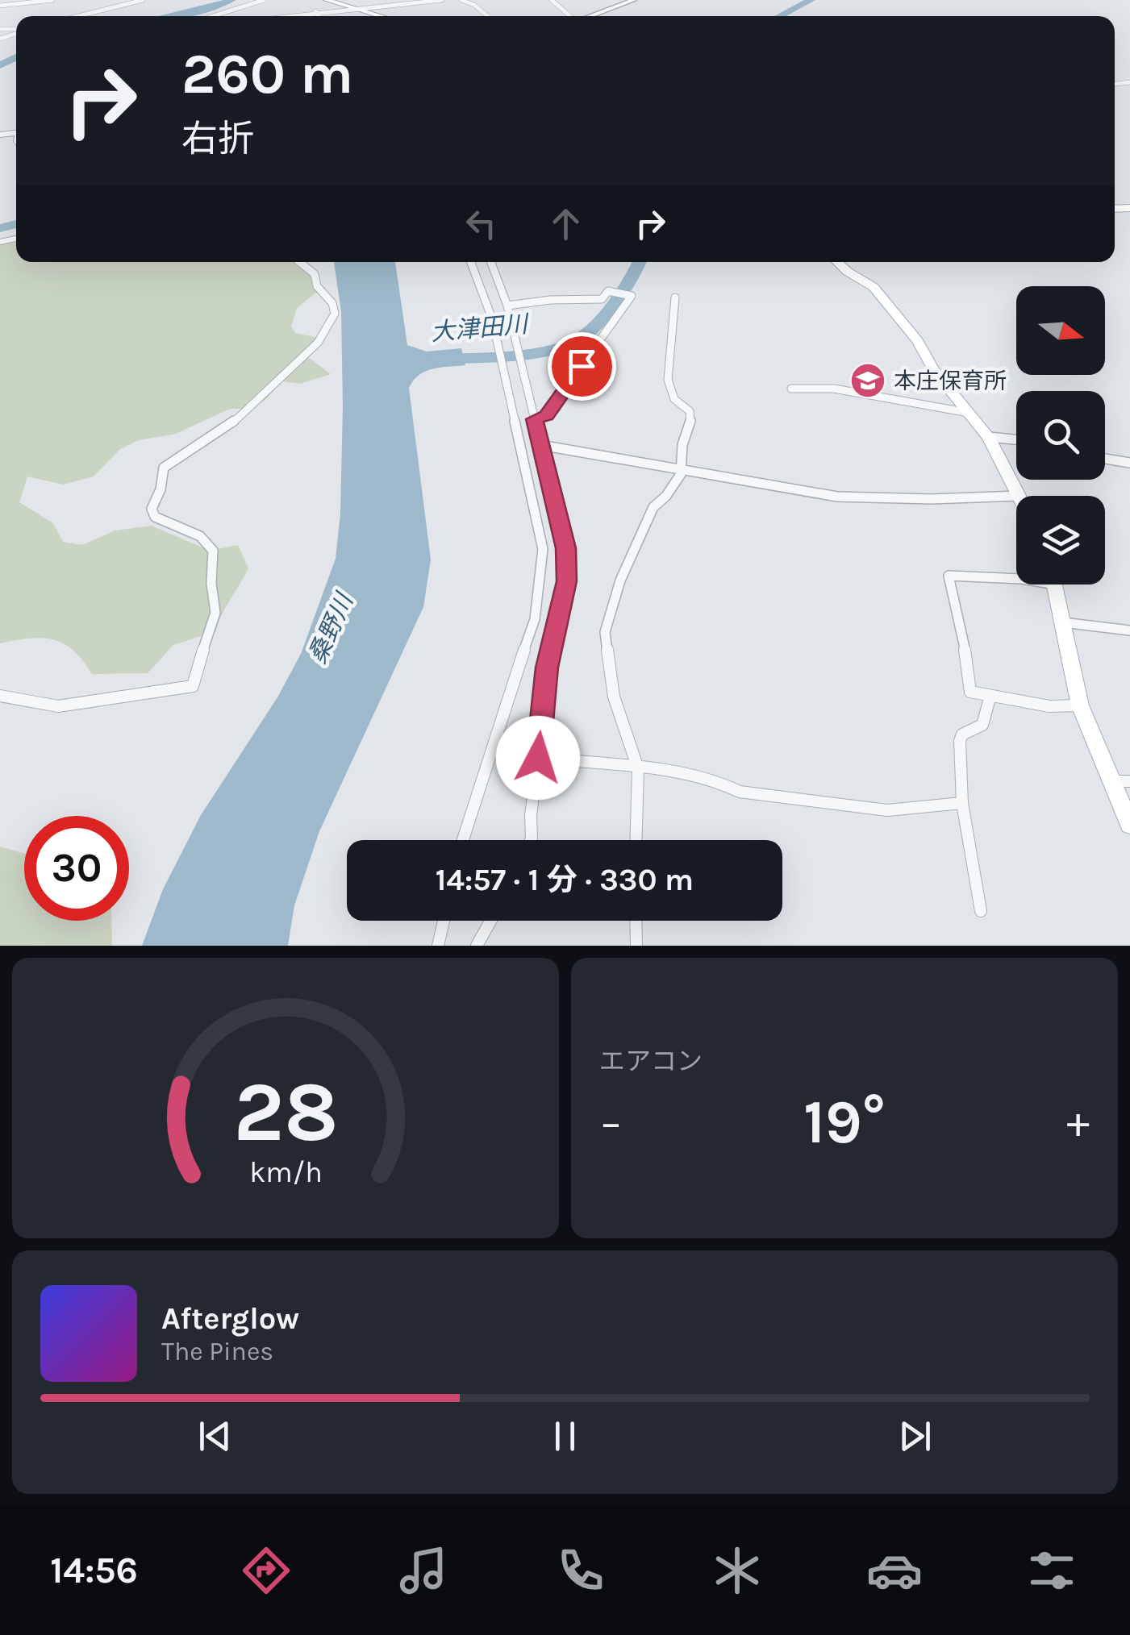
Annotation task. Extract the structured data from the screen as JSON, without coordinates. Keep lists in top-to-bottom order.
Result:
{
  "water": ["大津田川", "桑野川"],
  "places": {
    "school or university": ["本庄保育所"]
  },
  "north": "right",
  "page": {
    "turn": ["260 m", "右折"],
    "limit": "30",
    "trip": "14:57 · 1 分 · 330 m",
    "tile": "エアコン",
    "heat": ["−", "19°", "+"],
    "song": ["Afterglow", "The Pines"],
    "tabs": "14:56",
    "gauge": ["28", "km/h"]
  }
}
